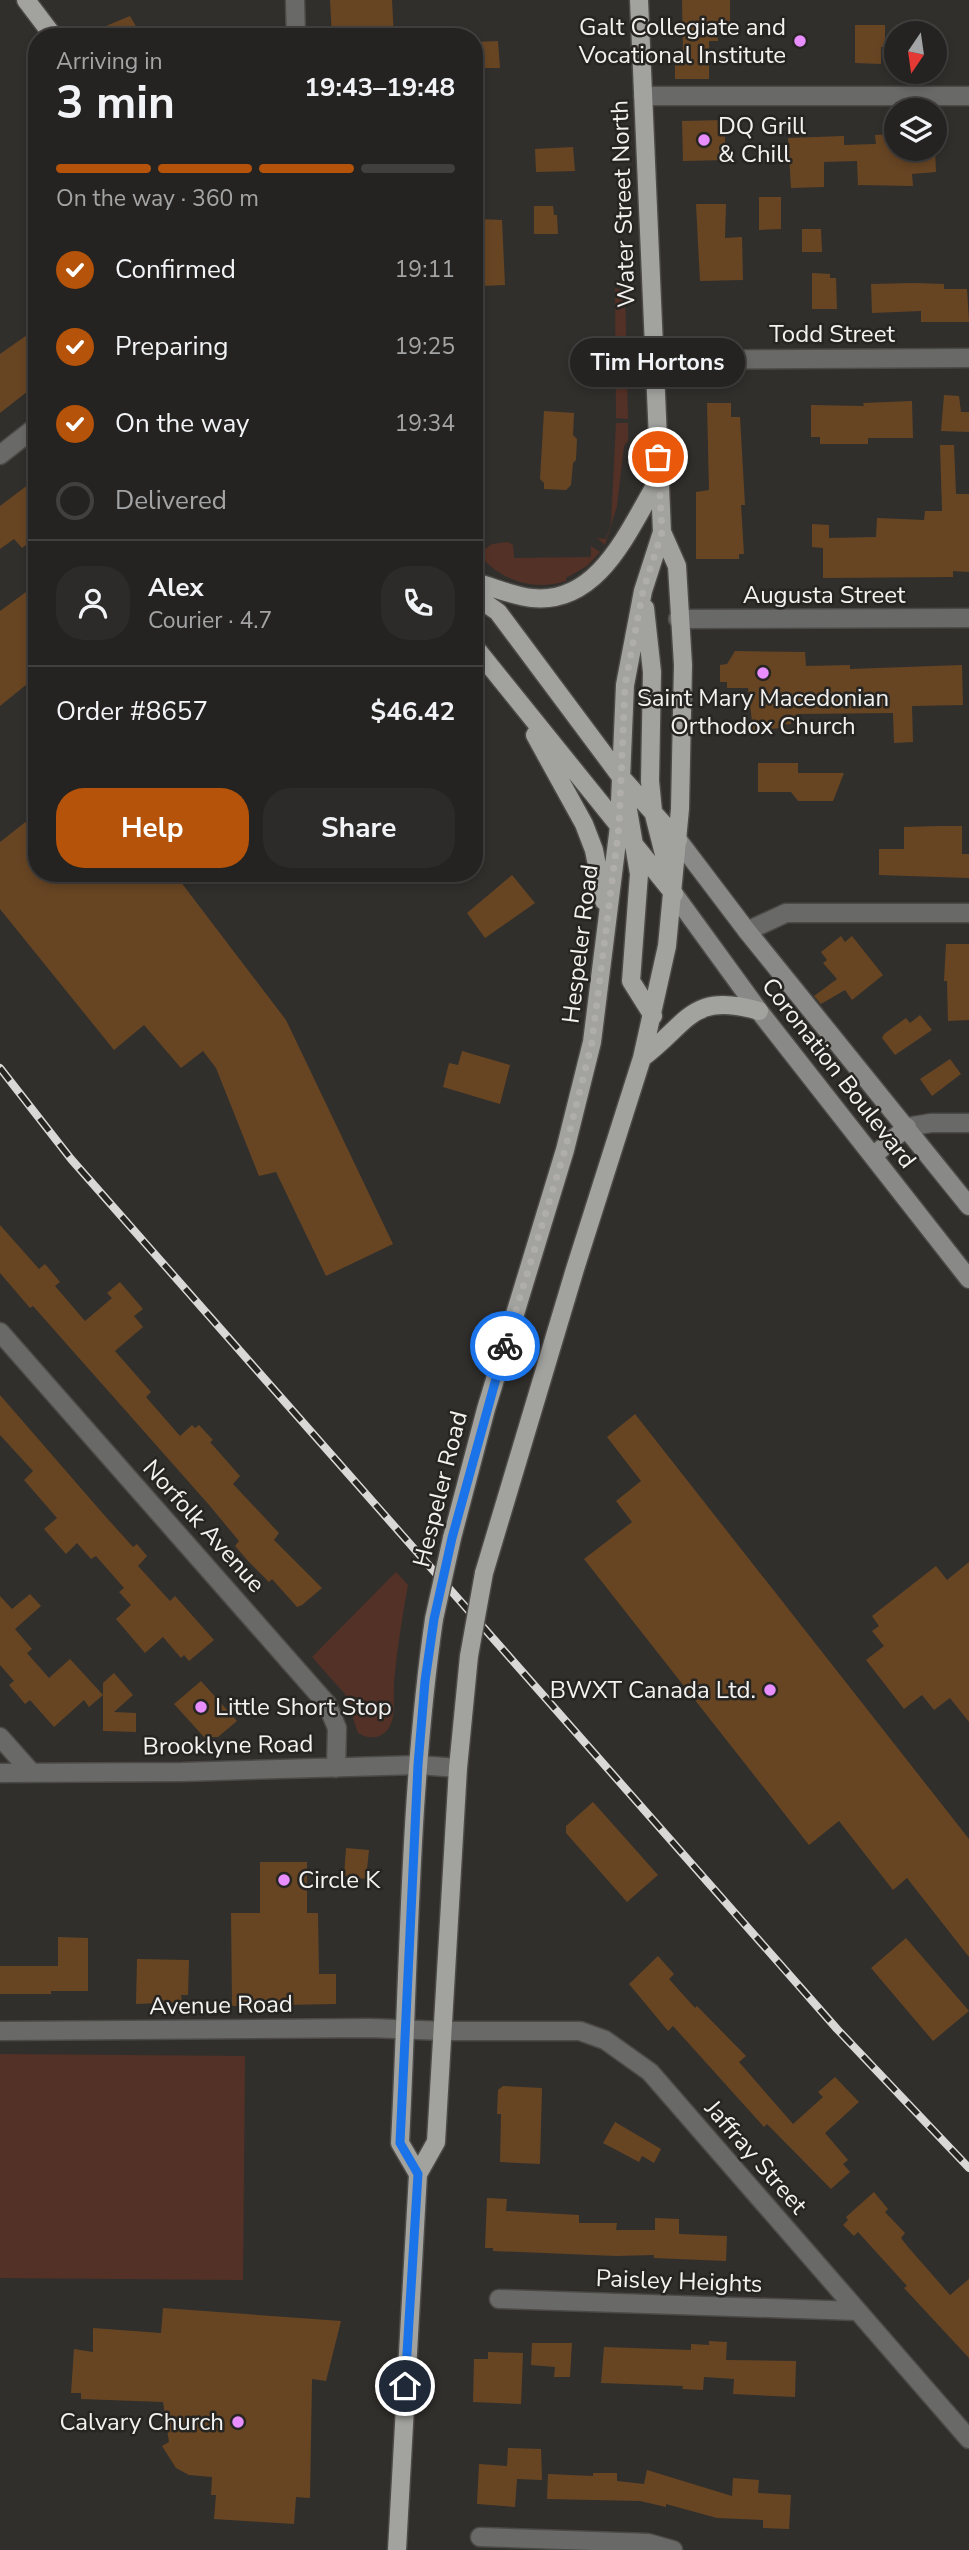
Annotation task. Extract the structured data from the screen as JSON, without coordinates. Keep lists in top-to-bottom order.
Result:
{
  "streets": {
    "main road": ["Water Street North", "Hespeler Road", "Coronation Boulevard"],
    "street": [
      "Todd Street",
      "Augusta Street",
      "Norfolk Avenue",
      "Brooklyne Road",
      "Avenue Road",
      "Jaffray Street",
      "Paisley Heights"
    ]
  },
  "crossings": [
    ["Water Street North", "Todd Street"],
    ["Water Street North", "Augusta Street"],
    ["Water Street North", "Hespeler Road"],
    ["Water Street North", "Coronation Boulevard"],
    ["Hespeler Road", "Brooklyne Road"],
    ["Hespeler Road", "Avenue Road"],
    ["Norfolk Avenue", "Brooklyne Road"],
    ["Avenue Road", "Jaffray Street"],
    ["Jaffray Street", "Paisley Heights"]
  ],
  "places": [
    "Galt Collegiate and Vocational Institute",
    "DQ Grill & Chill",
    "Tim Hortons",
    "Saint Mary Macedonian Orthodox Church",
    "BWXT Canada Ltd.",
    "Little Short Stop",
    "Circle K",
    "Calvary Church"
  ],
  "north": "bottom",
  "page": {
    "heading": ["3 min", "Arriving in", "19:43–19:48"],
    "panel": [
      "Alex",
      "Courier · 4.7",
      "Order #8657",
      "$46.42"
    ],
    "bar": "On the way · 360 m",
    "list": [
      ["Confirmed", "19:11"],
      ["Preparing", "19:25"],
      ["On the way", "19:34"],
      "Delivered"
    ],
    "bubble": "Tim Hortons",
    "buttons": ["Help", "Share"]
  }
}
